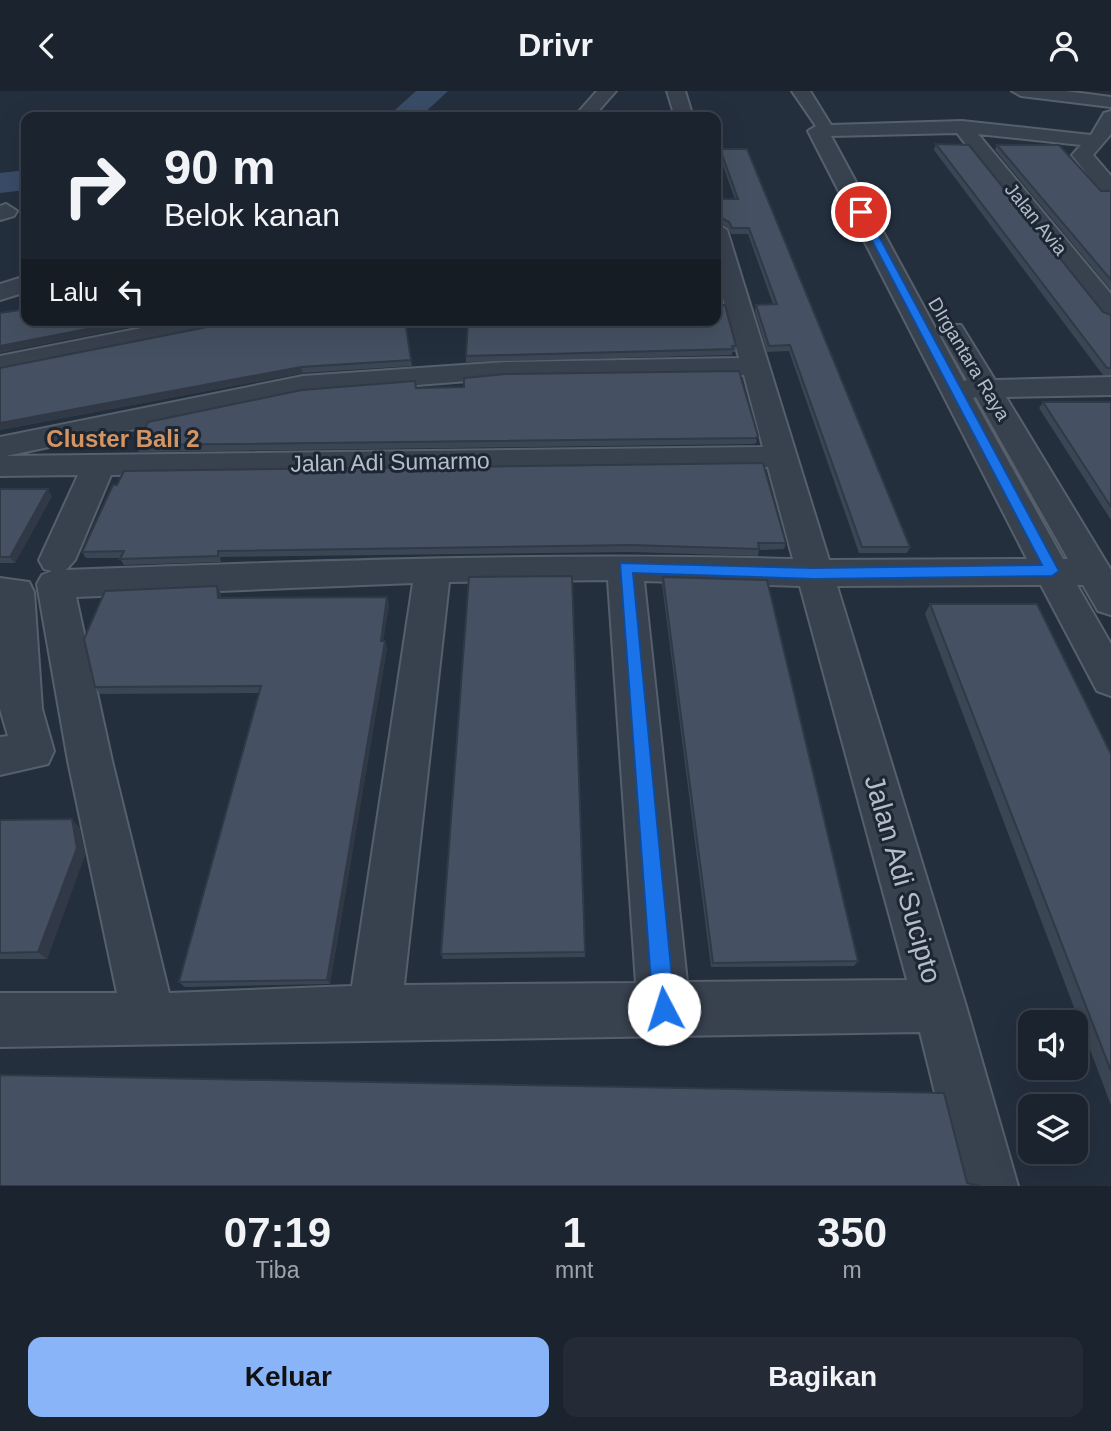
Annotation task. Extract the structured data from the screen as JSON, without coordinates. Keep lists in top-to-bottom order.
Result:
{
  "streets": {
    "street": [
      "Jalan Avia",
      "DIrgantara Raya",
      "Jalan Adi Sumarmo",
      "Jalan Adi Sucipto"
    ]
  },
  "crossings": [
    ["Jalan Adi Sumarmo", "Jalan Adi Sucipto"]
  ],
  "districts": ["Cluster Bali 2"],
  "page": {
    "header": "Drivr",
    "turn": ["90 m", "Belok kanan"],
    "then": "Lalu",
    "eta": [
      "07:19",
      "Tiba",
      "1",
      "mnt",
      "350",
      "m"
    ],
    "buttons": ["Keluar", "Bagikan"]
  }
}
